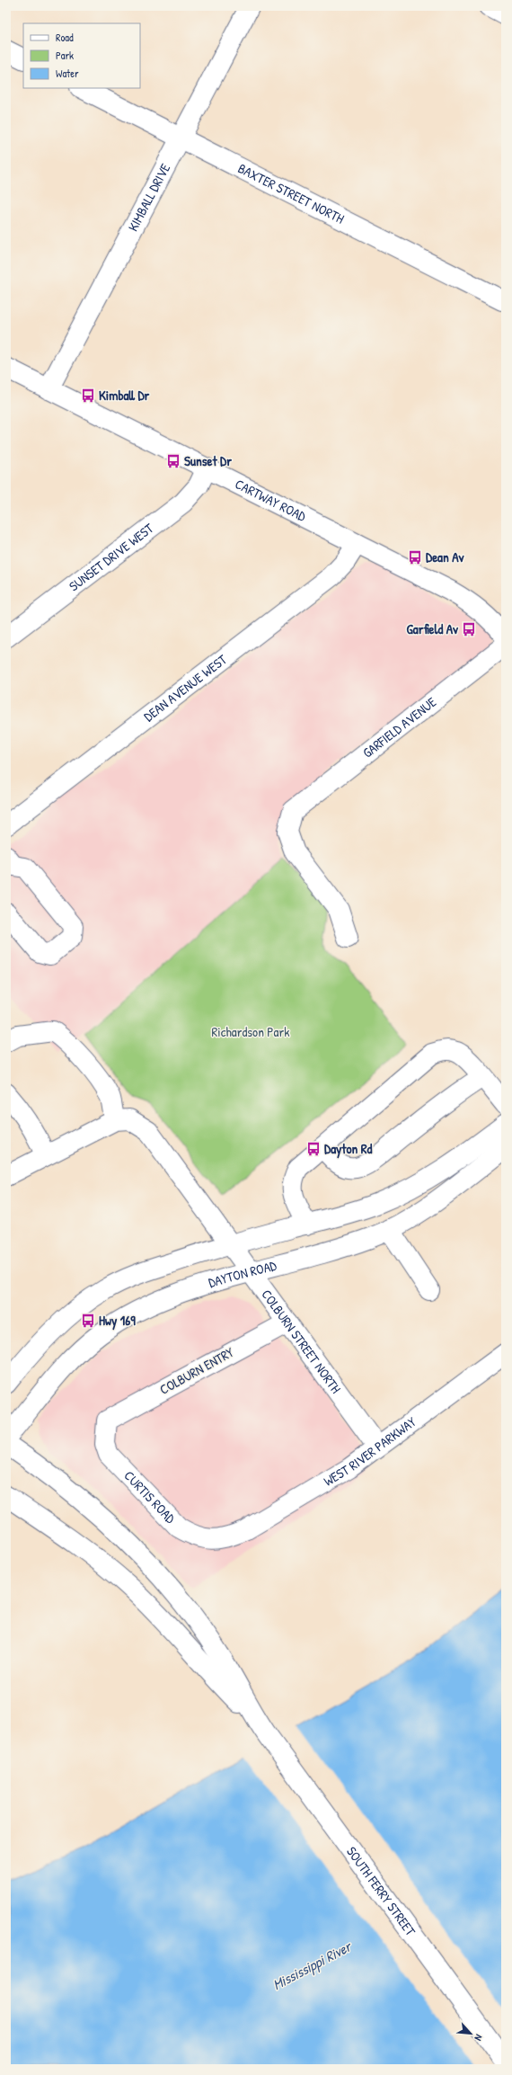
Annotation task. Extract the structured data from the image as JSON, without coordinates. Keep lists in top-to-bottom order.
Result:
{
  "streets": {
    "main road": [
      "BAXTER STREET NORTH",
      "KIMBALL DRIVE",
      "CARTWAY ROAD",
      "SUNSET DRIVE WEST",
      "DEAN AVENUE WEST",
      "GARFIELD AVENUE",
      "DAYTON ROAD",
      "COLBURN STREET NORTH",
      "COLBURN ENTRY",
      "WEST RIVER PARKWAY",
      "CURTIS ROAD",
      "SOUTH FERRY STREET"
    ]
  },
  "crossings": [
    ["BAXTER STREET NORTH", "KIMBALL DRIVE"],
    ["KIMBALL DRIVE", "CARTWAY ROAD"],
    ["CARTWAY ROAD", "SUNSET DRIVE WEST"],
    ["CARTWAY ROAD", "DEAN AVENUE WEST"],
    ["DAYTON ROAD", "COLBURN STREET NORTH"],
    ["COLBURN STREET NORTH", "COLBURN ENTRY"],
    ["COLBURN STREET NORTH", "WEST RIVER PARKWAY"],
    ["COLBURN ENTRY", "CURTIS ROAD"],
    ["WEST RIVER PARKWAY", "CURTIS ROAD"]
  ],
  "water": ["Mississippi River"],
  "parks": ["Richardson Park"],
  "places": {
    "bus stop": [
      "Kimball Dr",
      "Sunset Dr",
      "Dean Av",
      "Garfield Av",
      "Dayton Rd",
      "Hwy 169"
    ]
  },
  "legend": ["Road", "Park", "Water"],
  "north": "bottom right"
}
